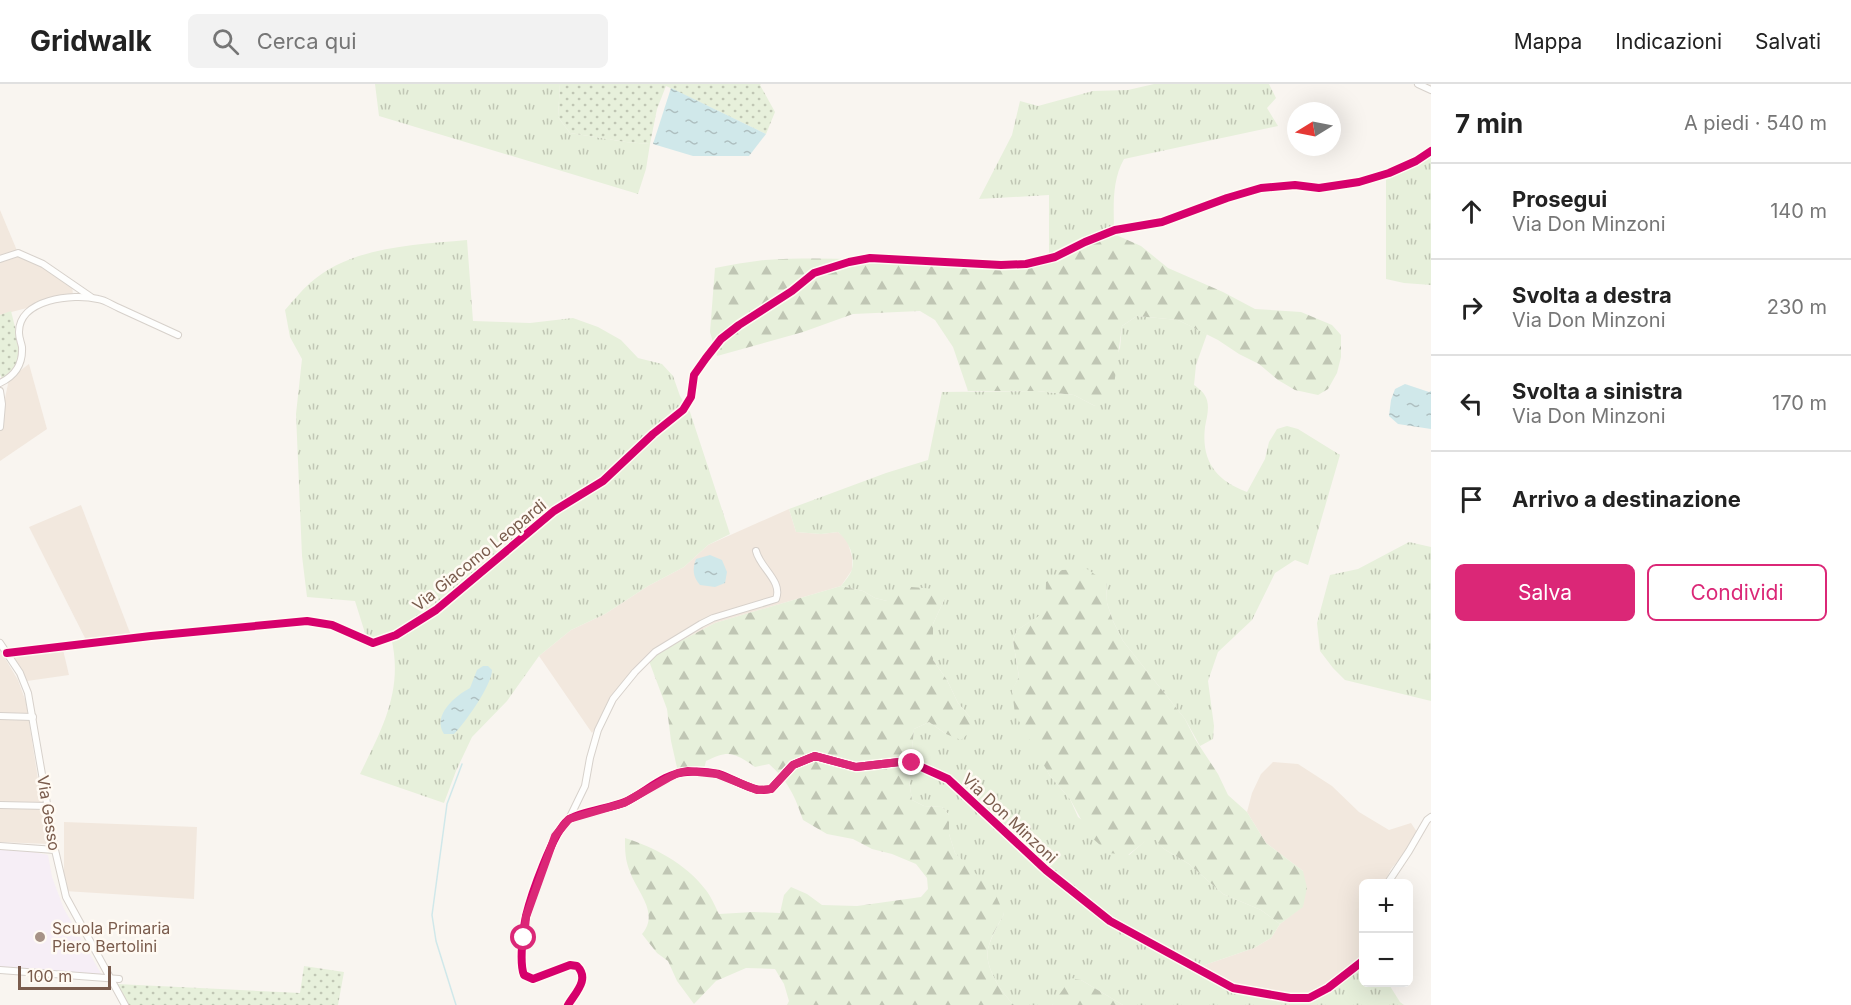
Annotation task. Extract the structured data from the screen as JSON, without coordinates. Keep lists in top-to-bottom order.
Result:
{
  "streets": {
    "street": ["Via Giacomo Leopardi", "Via Gesso", "Via Don Minzoni"]
  },
  "crossings": [
    ["Via Giacomo Leopardi", "Via Gesso"]
  ],
  "places": ["Scuola Primaria Piero Bertolini"],
  "scale_bar": "100 m",
  "north": "left",
  "page": {
    "header": "Gridwalk",
    "search": "Cerca qui",
    "nav": ["Mappa", "Indicazioni", "Salvati"],
    "heading": ["7 min", "A piedi · 540 m"],
    "list": [
      ["Prosegui", "Via Don Minzoni", "140 m"],
      ["Svolta a destra", "Via Don Minzoni", "230 m"],
      ["Svolta a sinistra", "Via Don Minzoni", "170 m"],
      "Arrivo a destinazione"
    ],
    "buttons": ["Salva", "Condividi"],
    "map_buttons": ["+", "−"],
    "scale": "100 m"
  }
}
